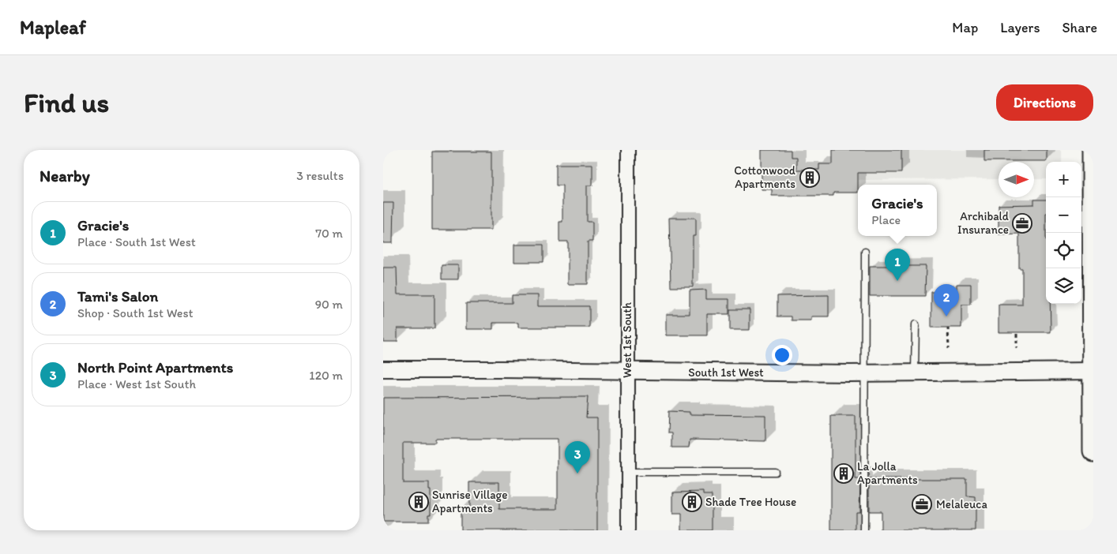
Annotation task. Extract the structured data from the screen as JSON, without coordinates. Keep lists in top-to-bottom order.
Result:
{
  "streets": {
    "street": ["West 1st South", "South 1st West"]
  },
  "crossings": [
    ["West 1st South", "South 1st West"]
  ],
  "places": {
    "building": [
      "Cottonwood Apartments",
      "La Jolla Apartments",
      "Sunrise Village Apartments",
      "Shade Tree House"
    ],
    "office": ["Archibald Insurance", "Melaleuca"]
  },
  "north": "right",
  "page": {
    "header": "Mapleaf",
    "nav": ["Map", "Layers", "Share"],
    "buttons": "Directions",
    "title": "Find us",
    "heading": ["Nearby", "3 results"],
    "map_buttons": ["+", "−"],
    "popup": ["Gracie's", "Place"],
    "list": [
      {
        "mark": "1",
        "name": "Gracie's",
        "note": "Place · South 1st West",
        "value": "70 m"
      },
      {
        "mark": "2",
        "name": "Tami's Salon",
        "note": "Shop · South 1st West",
        "value": "90 m"
      },
      {
        "mark": "3",
        "name": "North Point Apartments",
        "note": "Place · West 1st South",
        "value": "120 m"
      }
    ],
    "pins": ["1", "2", "3"]
  }
}
